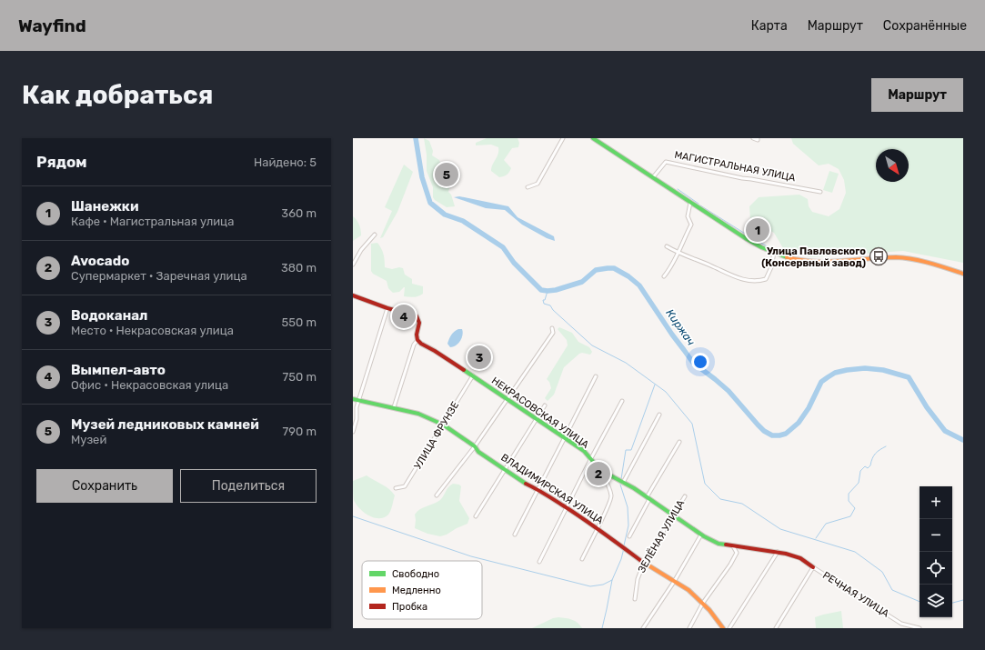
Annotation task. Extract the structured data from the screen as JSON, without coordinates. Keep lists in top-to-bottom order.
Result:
{
  "streets": {
    "street": [
      "МАГИСТРАЛЬНАЯ УЛИЦА",
      "НЕКРАСОВСКАЯ УЛИЦА",
      "УЛИЦА ФРУНЗЕ",
      "ВЛАДИМИРСКАЯ УЛИЦА",
      "ЗЕЛЁНАЯ УЛИЦА",
      "РЕЧНАЯ УЛИЦА"
    ]
  },
  "crossings": [
    ["НЕКРАСОВСКАЯ УЛИЦА", "УЛИЦА ФРУНЗЕ"],
    ["НЕКРАСОВСКАЯ УЛИЦА", "ЗЕЛЁНАЯ УЛИЦА"],
    ["НЕКРАСОВСКАЯ УЛИЦА", "РЕЧНАЯ УЛИЦА"],
    ["УЛИЦА ФРУНЗЕ", "ВЛАДИМИРСКАЯ УЛИЦА"],
    ["ВЛАДИМИРСКАЯ УЛИЦА", "ЗЕЛЁНАЯ УЛИЦА"]
  ],
  "water": ["Киржач"],
  "places": {
    "bus stop": ["Улица Павловского (Консервный завод)"]
  },
  "legend": ["Свободно", "Медленно", "Пробка"],
  "north": "bottom right",
  "page": {
    "header": "Wayfind",
    "nav": ["Карта", "Маршрут", "Сохранённые"],
    "buttons": [
      "Маршрут",
      ["Сохранить", "Поделиться"]
    ],
    "title": "Как добраться",
    "heading": ["Рядом", "Найдено: 5"],
    "pins": [
      "5",
      "1",
      "4",
      "3",
      "2"
    ],
    "list": [
      {
        "mark": "1",
        "name": "Шанежки",
        "note": "Кафе · Магистральная улица",
        "value": "360 m"
      },
      {
        "mark": "2",
        "name": "Avocado",
        "note": "Супермаркет · Заречная улица",
        "value": "380 m"
      },
      {
        "mark": "3",
        "name": "Водоканал",
        "note": "Место · Некрасовская улица",
        "value": "550 m"
      },
      {
        "mark": "4",
        "name": "Вымпел-авто",
        "note": "Офис · Некрасовская улица",
        "value": "750 m"
      },
      {
        "mark": "5",
        "name": "Музей ледниковых камней",
        "note": "Музей",
        "value": "790 m"
      }
    ],
    "map_buttons": ["+", "−"]
  }
}
